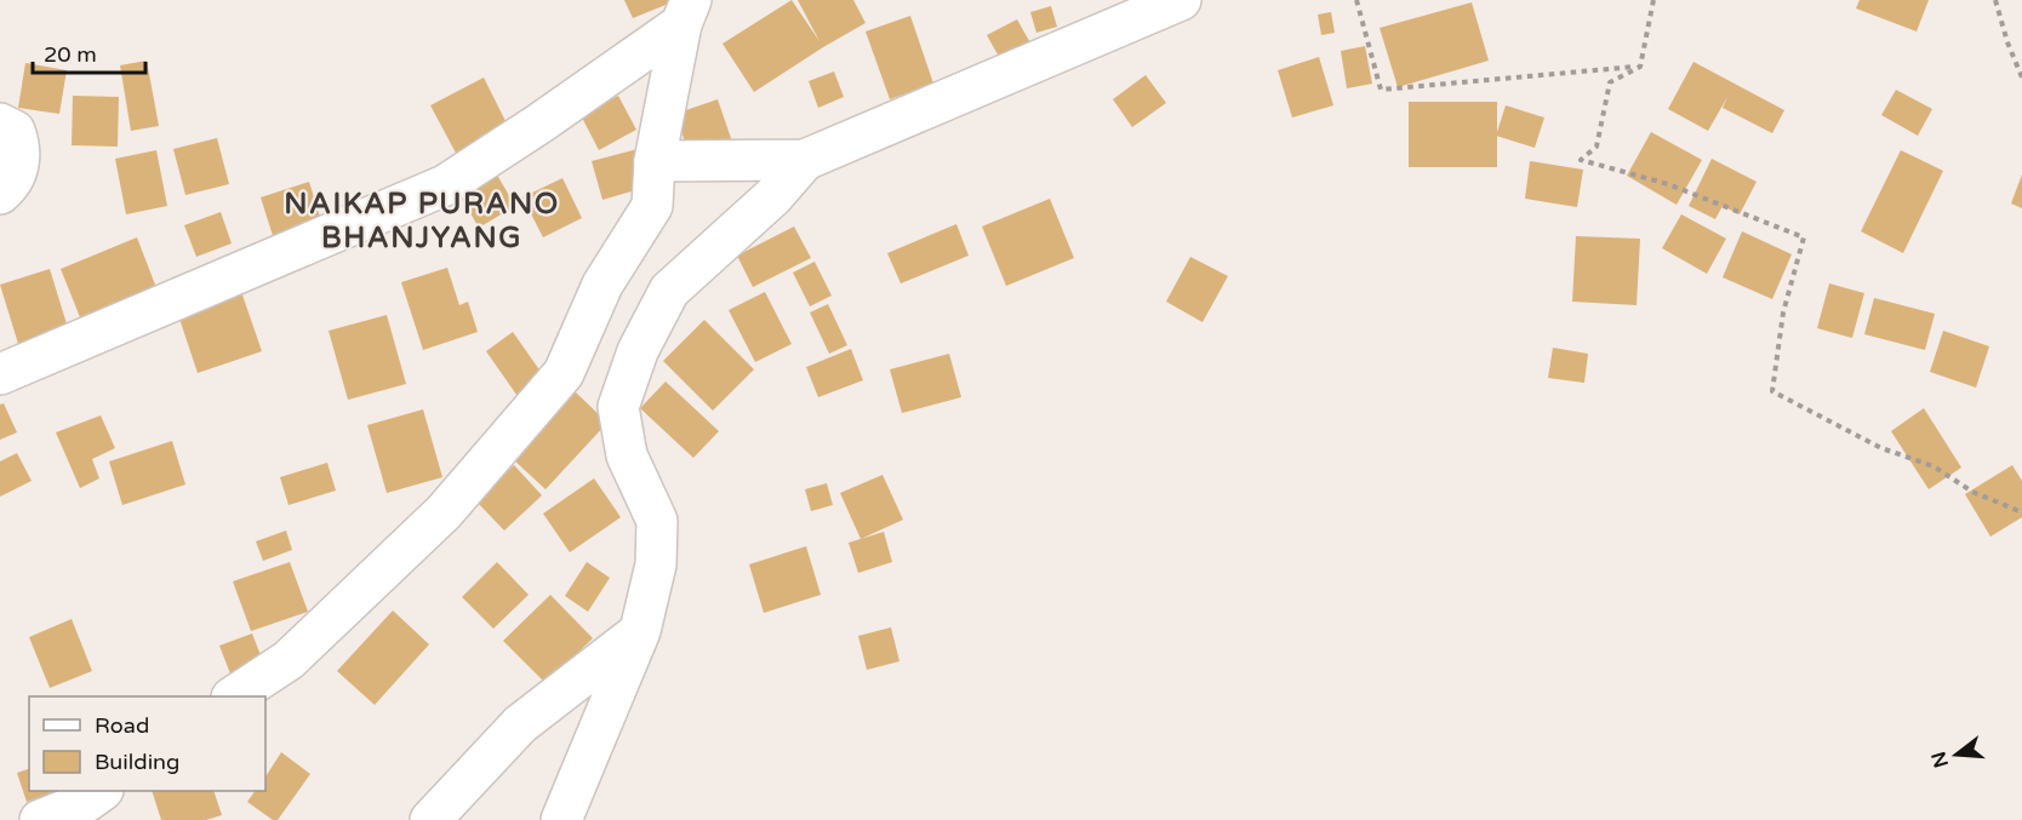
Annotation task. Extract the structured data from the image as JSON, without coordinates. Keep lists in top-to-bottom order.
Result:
{
  "districts": ["NAIKAP PURANO BHANJYANG"],
  "legend": ["Road", "Building"],
  "scale_bar": "20 m",
  "north": "left"
}
